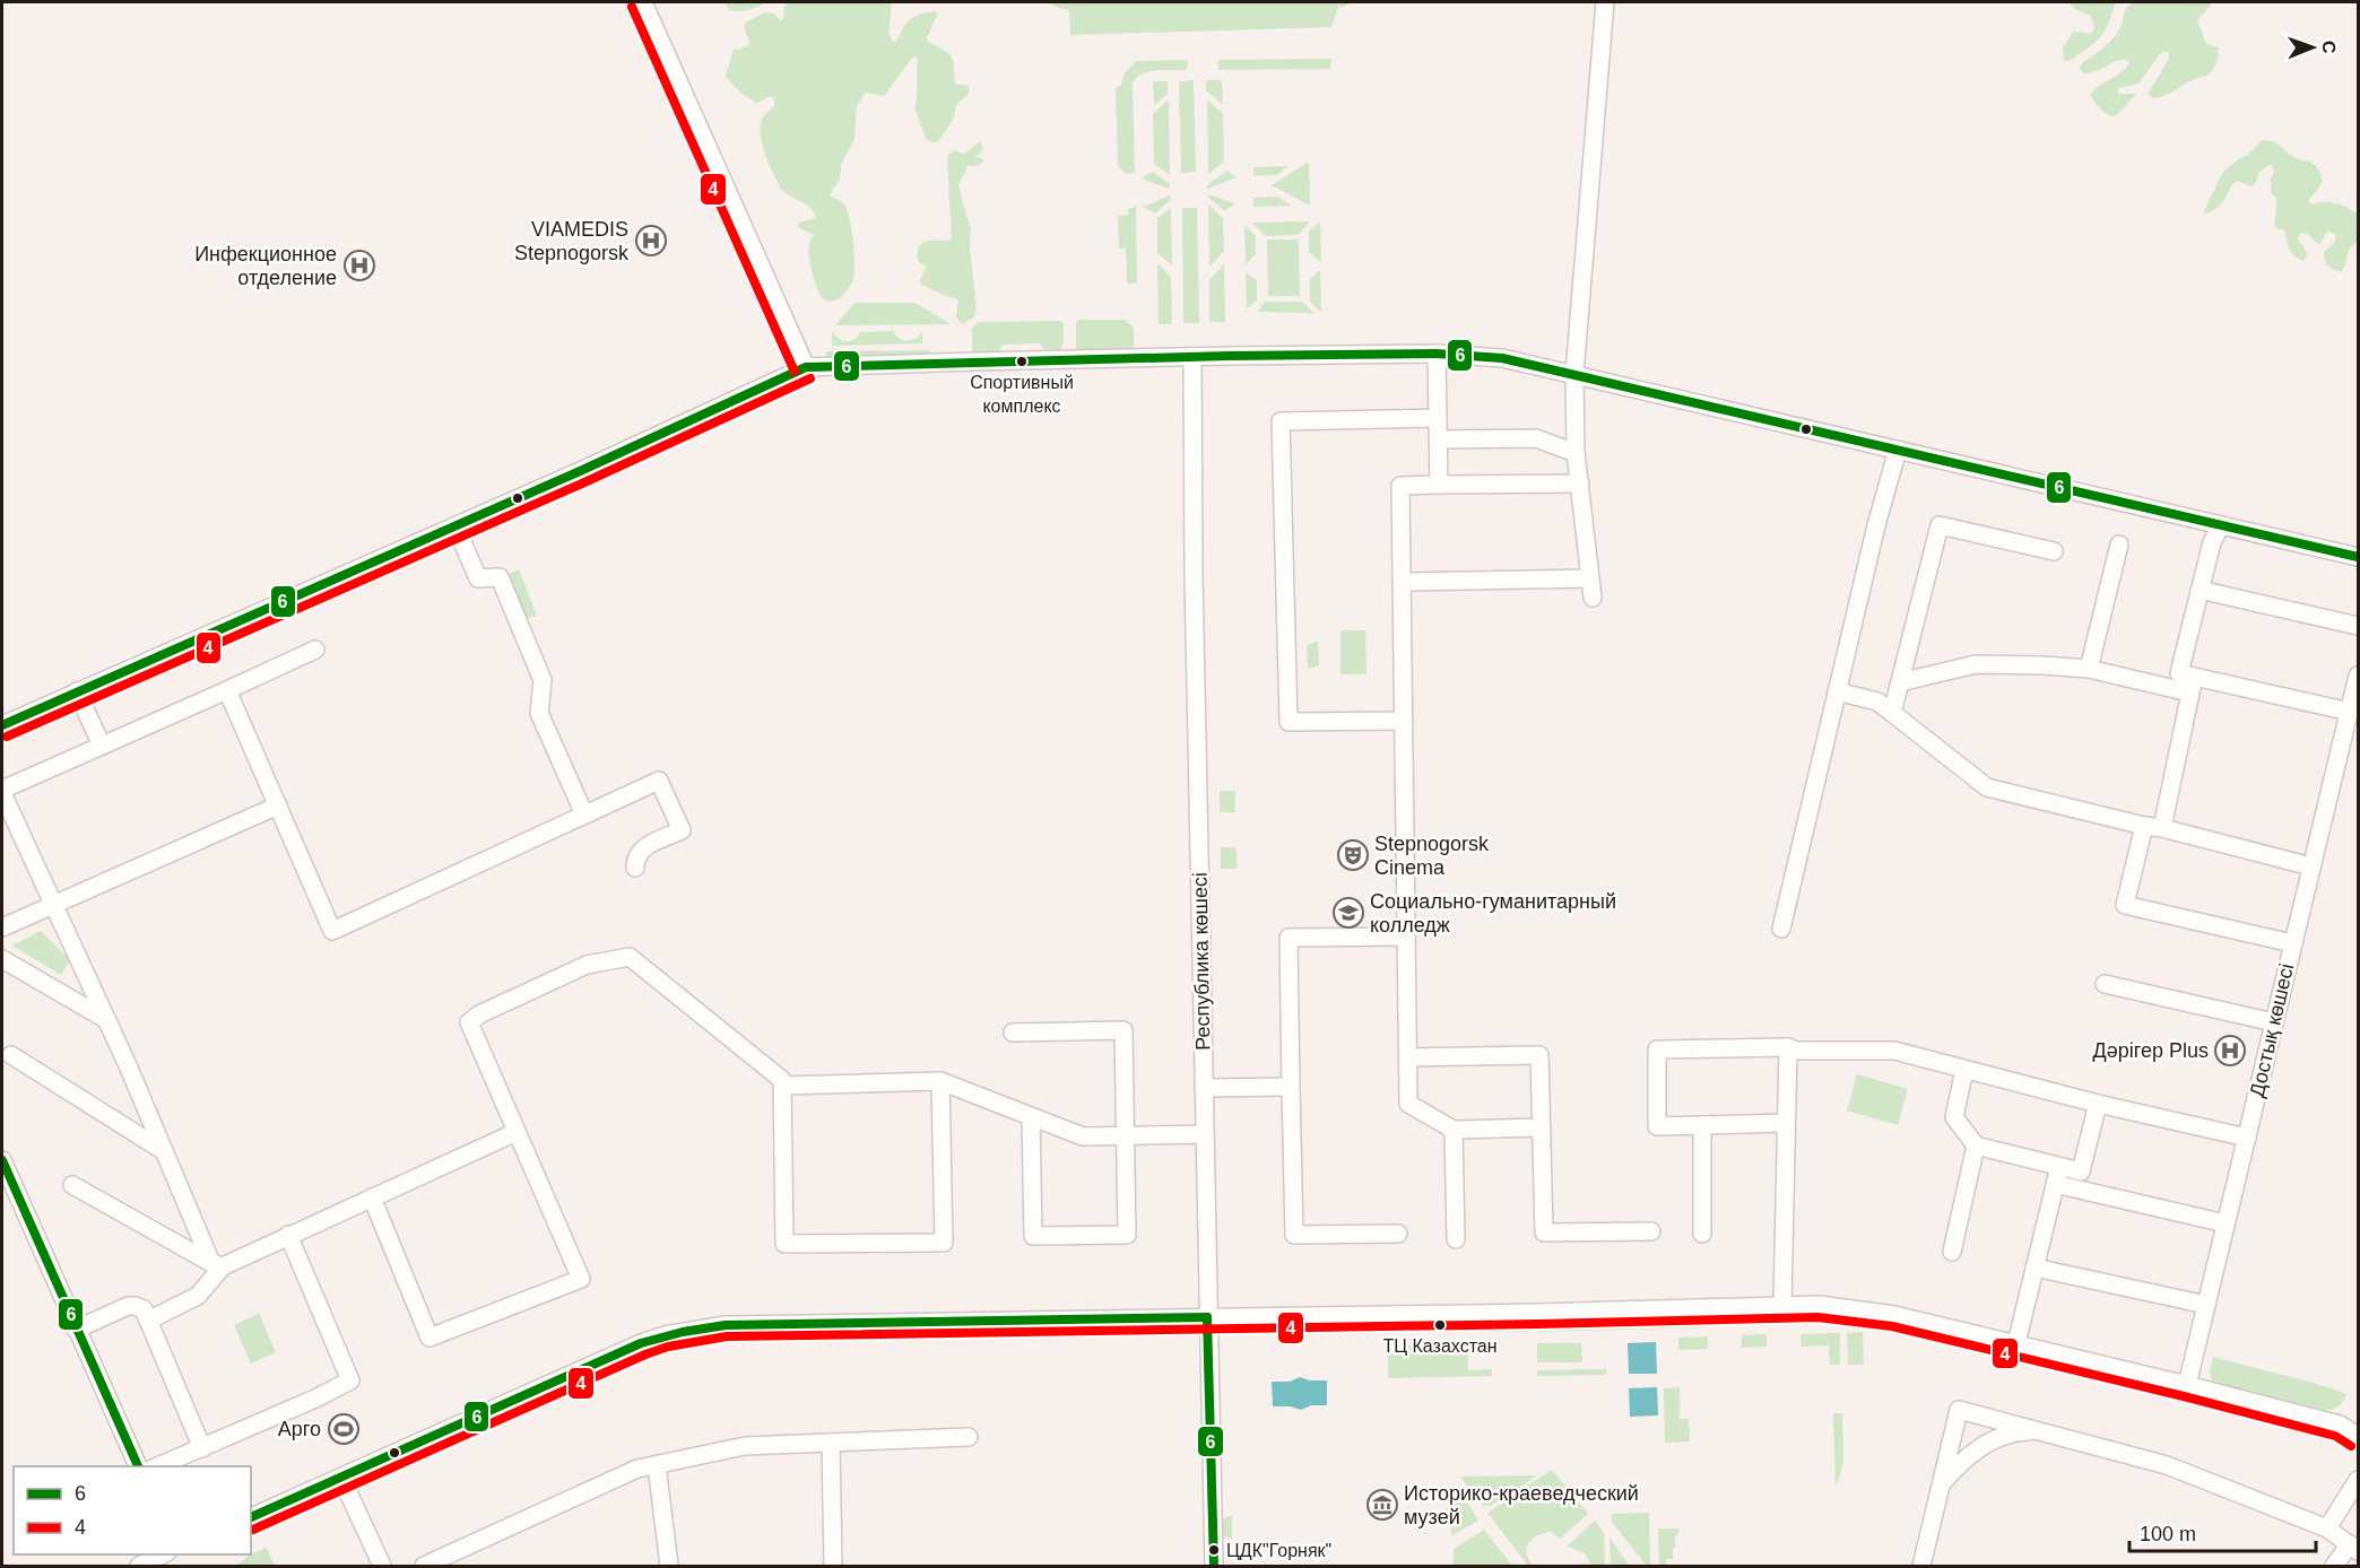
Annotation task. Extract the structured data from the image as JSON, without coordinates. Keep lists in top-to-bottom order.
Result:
{
  "streets": {
    "street": ["Республика көшесі", "Достық көшесі"]
  },
  "places": {
    "hospital": ["VIAMEDIS Stepnogorsk", "Инфекционное отделение", "Дәрігер Plus"],
    "other": ["Спортивный комплекс", "ТЦ Казахстан", "ЦДК\"Горняк\""],
    "theatre": ["Stepnogorsk Cinema"],
    "school or university": ["Социально-гуманитарный колледж"],
    "sports": ["Арго"],
    "museum": ["Историко-краеведческий музей"]
  },
  "lines": ["transit line 4", "transit line 6"],
  "legend": ["6", "4"],
  "scale_bar": "100 m",
  "north": "right"
}
